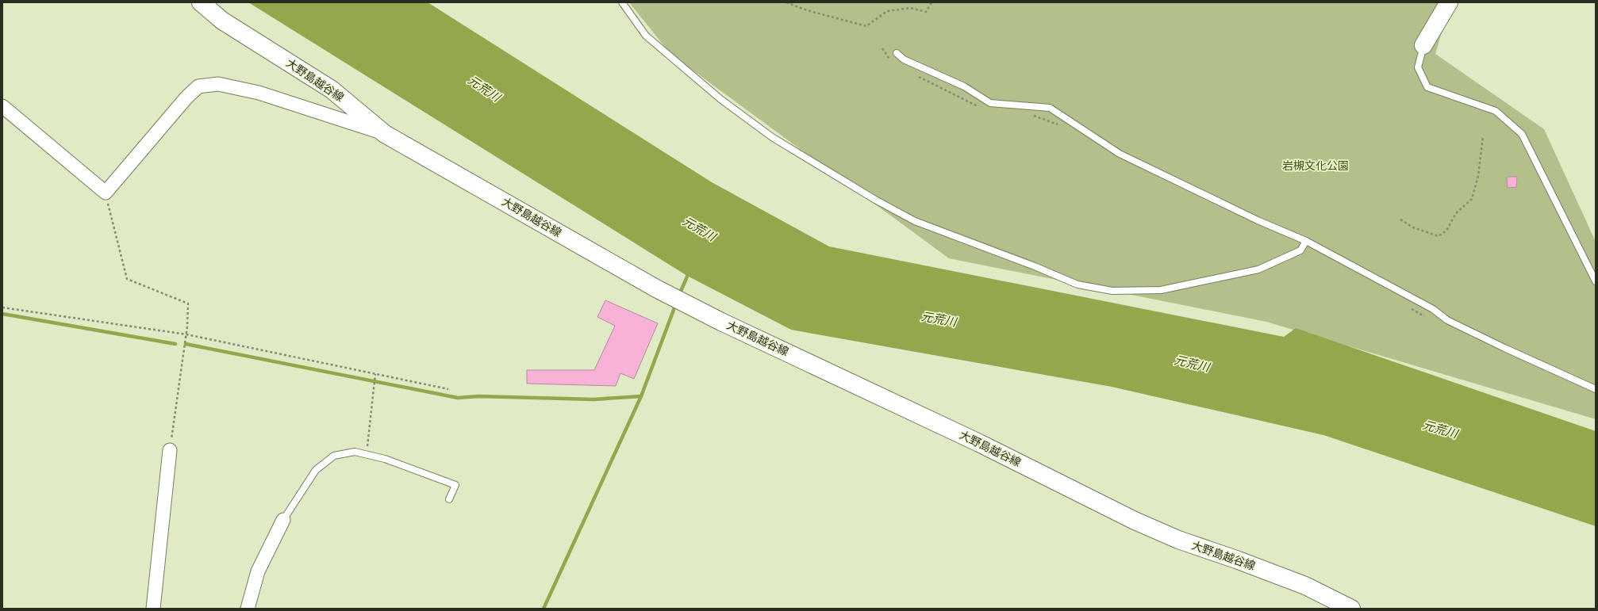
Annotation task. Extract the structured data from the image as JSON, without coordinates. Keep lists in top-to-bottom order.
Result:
{
  "streets": {
    "main road": ["大野島越谷線"]
  },
  "water": ["元荒川"],
  "parks": ["岩槻文化公園"]
}
